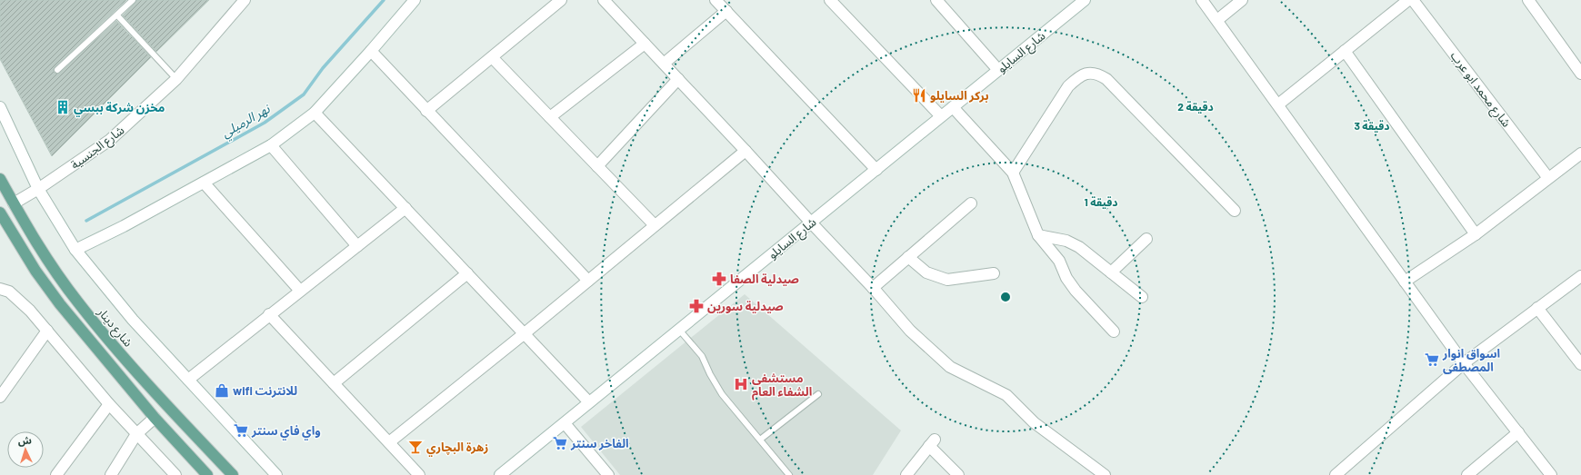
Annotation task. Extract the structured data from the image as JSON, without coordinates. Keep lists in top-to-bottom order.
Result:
{
  "streets": {
    "main road": ["شارع دينار"],
    "street": ["شارع السايلو", "شارع محمد ابو عرب", "شارع الجنسية"]
  },
  "crossings": [
    ["شارع الجنسية", "شارع دينار"]
  ],
  "water": ["نهر الرميلي"],
  "places": {
    "restaurant": ["بركر السايلو"],
    "building": ["مخزن شركة ببسي"],
    "pharmacy": ["صيدلية الصفا", "صيدلية سورين"],
    "supermarket": ["اسواق انوار المصطفى", "واي فاي سنتر", "الفاخر سنتر"],
    "hospital": ["مستشفى الشفاء العام"],
    "shop": ["wifi للانترنت"],
    "bar": ["زهرة البچاري"]
  },
  "north": "top",
  "rings": ["2 دقيقة", "3 دقيقة", "1 دقيقة"]
}
